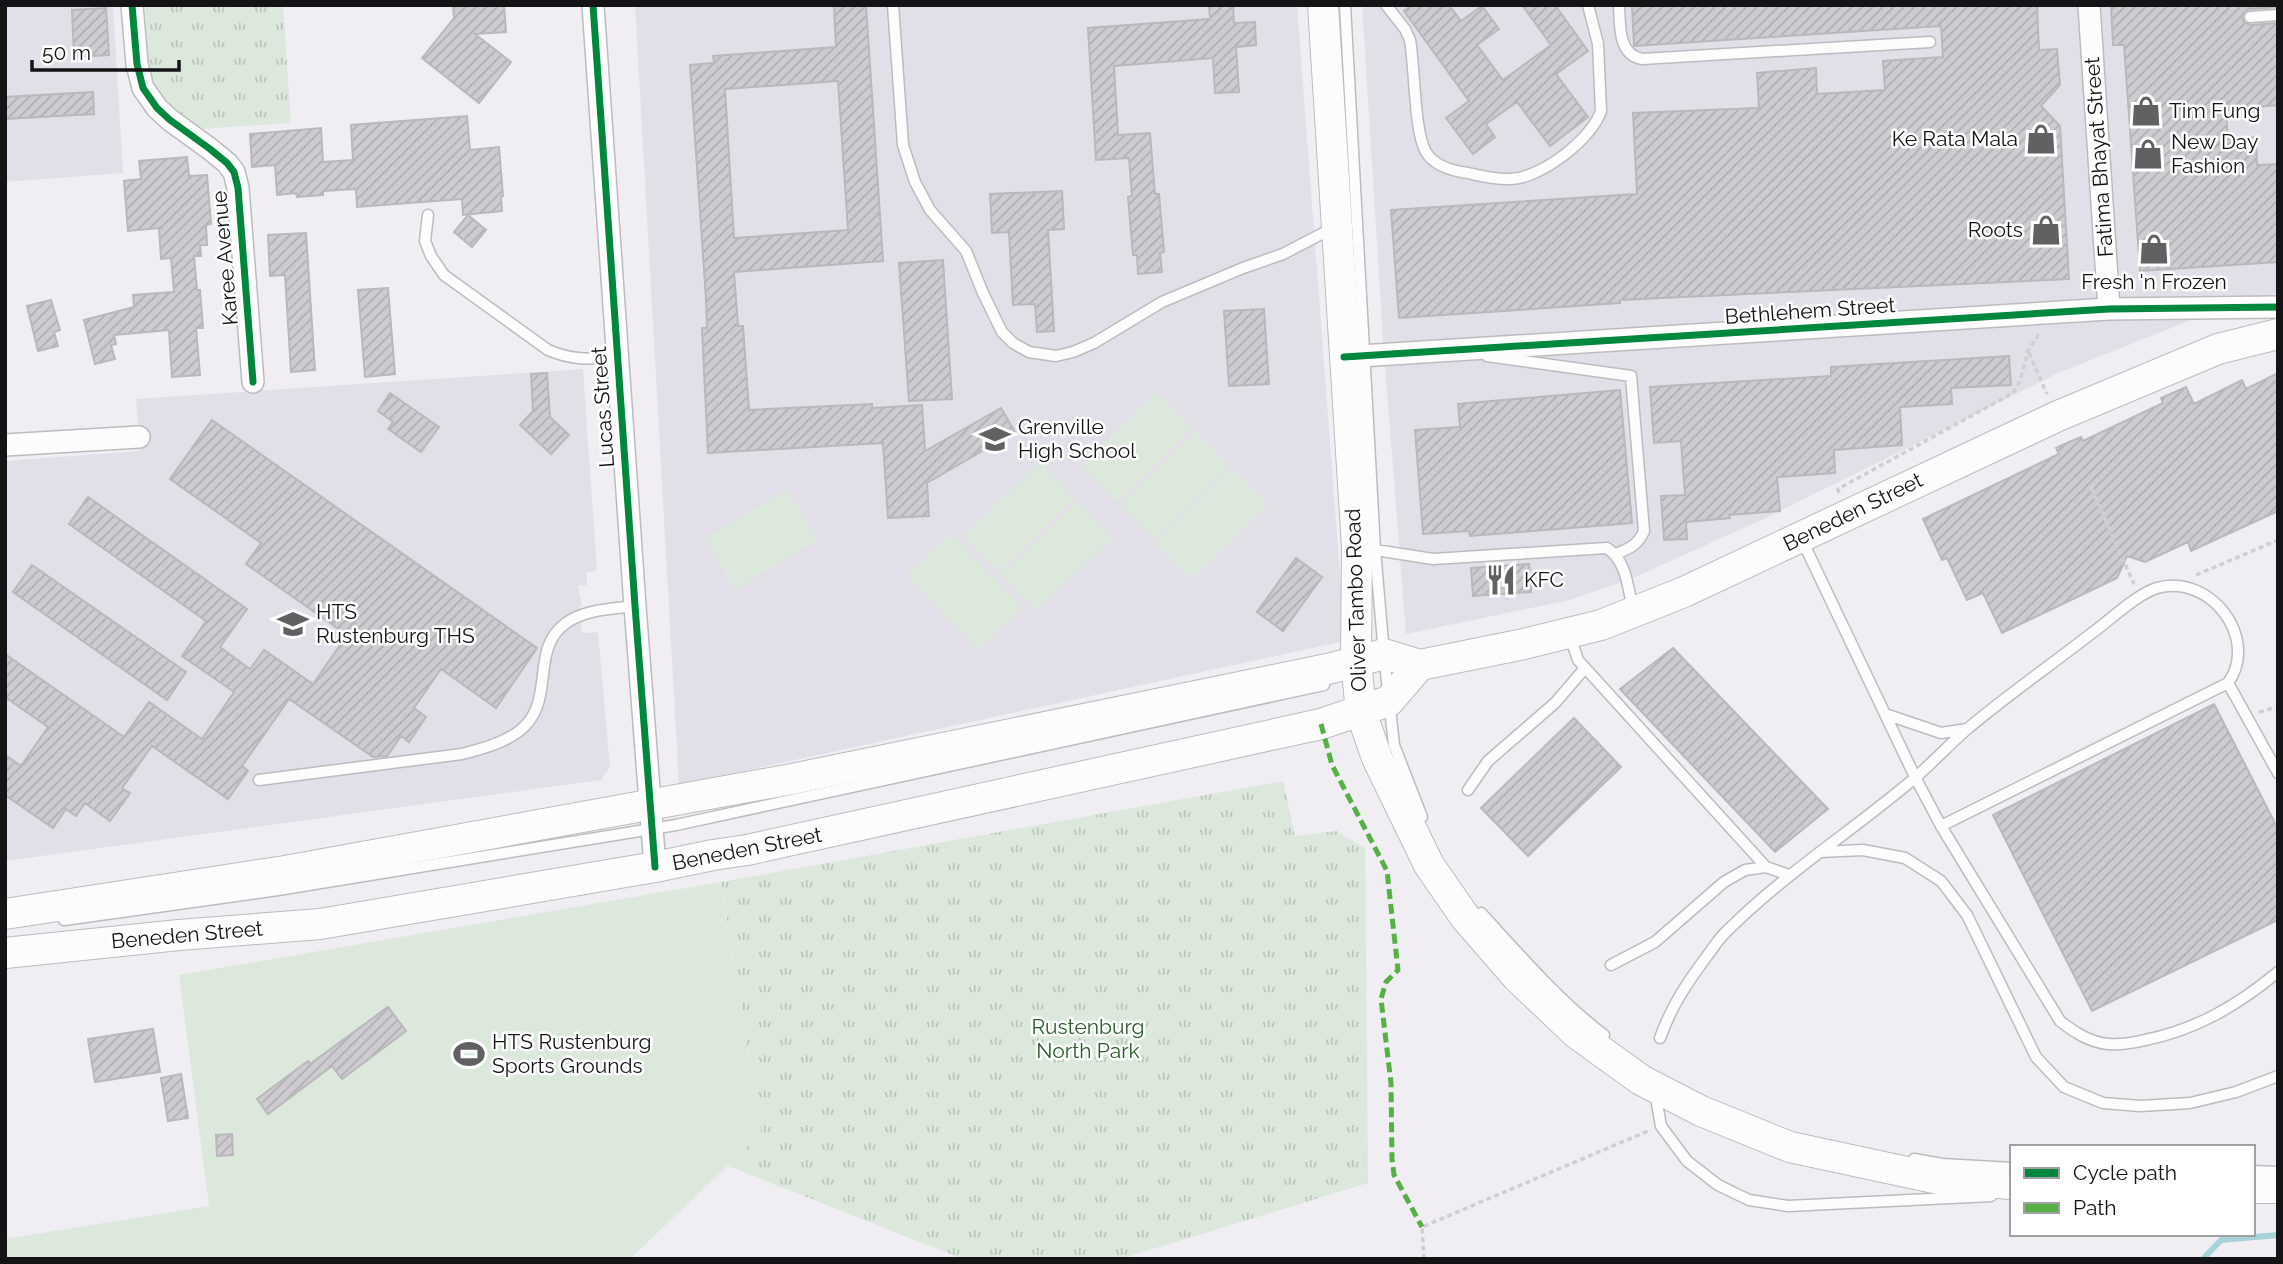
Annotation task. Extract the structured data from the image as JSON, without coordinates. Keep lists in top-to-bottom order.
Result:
{
  "streets": {
    "main road": ["Beneden Street", "Oliver Tambo Road"],
    "street": [
      "Fatima Bhayat Street",
      "Karee Avenue",
      "Bethlehem Street",
      "Lucas Street"
    ]
  },
  "crossings": [
    ["Fatima Bhayat Street", "Bethlehem Street"],
    ["Bethlehem Street", "Oliver Tambo Road"],
    ["Lucas Street", "Beneden Street"],
    ["Beneden Street", "Oliver Tambo Road"]
  ],
  "parks": ["Rustenburg North Park"],
  "places": {
    "shop": [
      "Tim Fung",
      "Ke Rata Mala",
      "New Day Fashion",
      "Roots",
      "Fresh 'n Frozen"
    ],
    "school or university": ["Grenville High School", "HTS Rustenburg THS"],
    "restaurant": ["KFC"],
    "sports": ["HTS Rustenburg Sports Grounds"]
  },
  "legend": ["Cycle path", "Path"],
  "scale_bar": "50 m"
}
